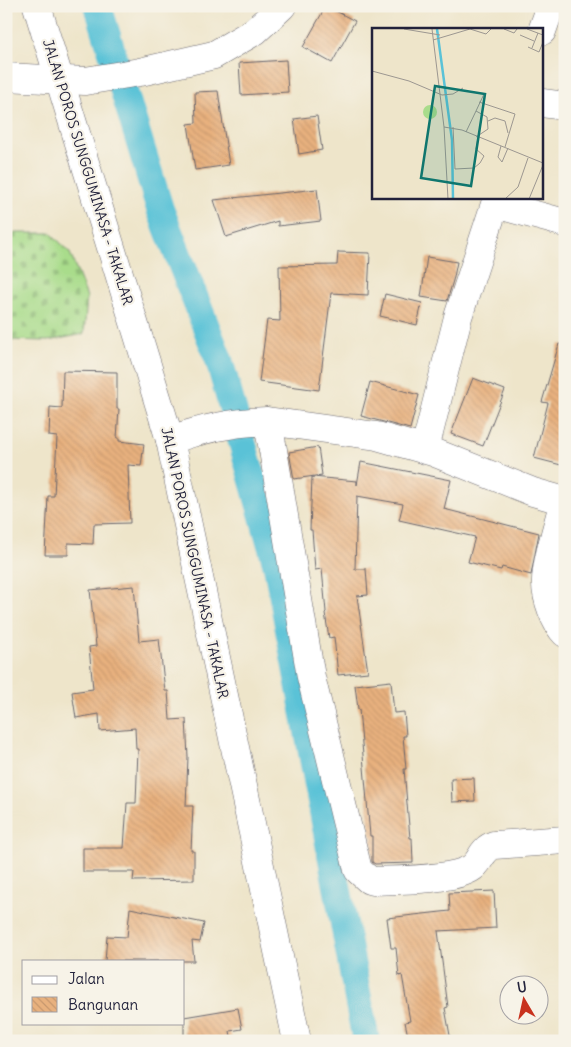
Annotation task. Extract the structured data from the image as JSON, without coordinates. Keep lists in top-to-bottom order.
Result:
{
  "streets": {
    "main road": ["JALAN POROS SUNGGUMINASA - TAKALAR"]
  },
  "legend": ["Jalan", "Bangunan"],
  "north": "top"
}
